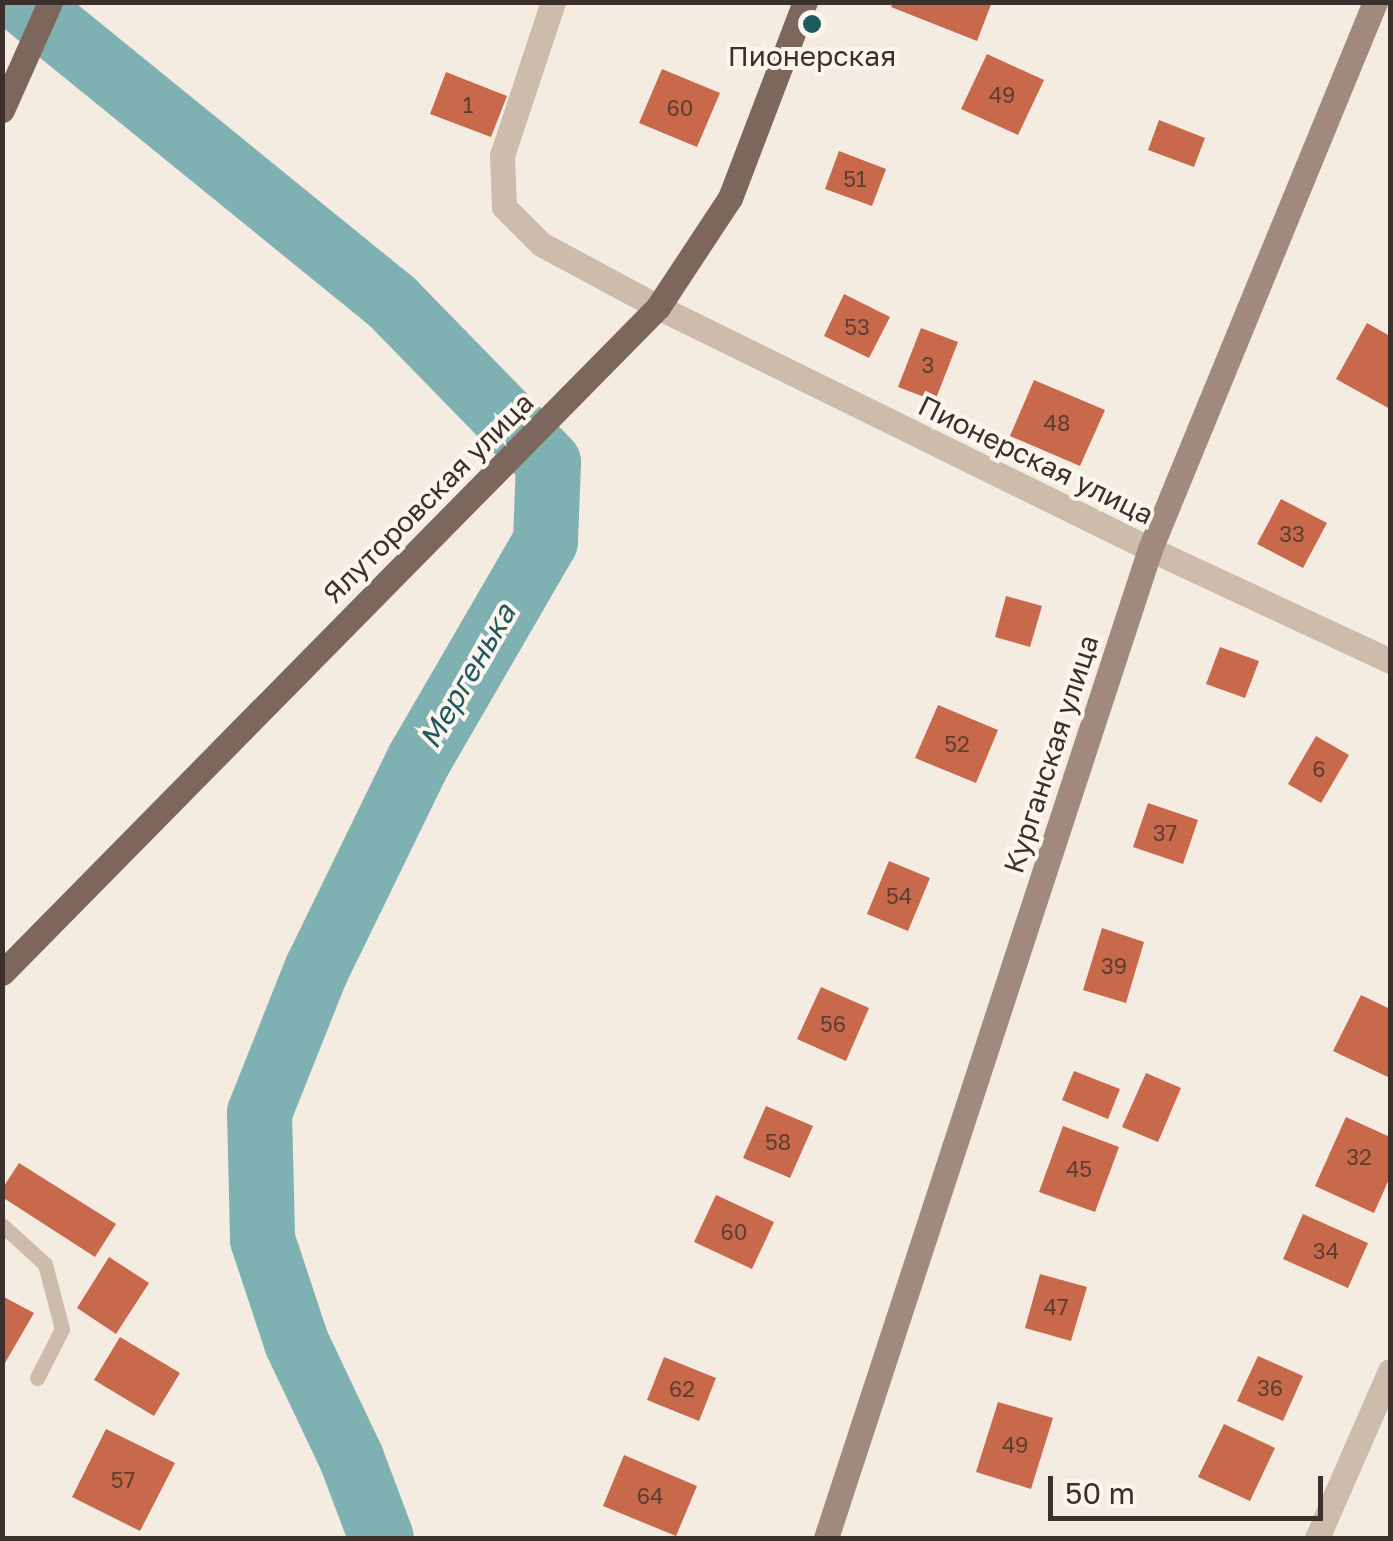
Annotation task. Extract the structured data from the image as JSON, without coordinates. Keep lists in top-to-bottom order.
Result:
{
  "streets": {
    "main road": ["Ялуторовская улица", "Курганская улица"],
    "street": ["Пионерская улица"]
  },
  "crossings": [
    ["Пионерская улица", "Ялуторовская улица"],
    ["Пионерская улица", "Курганская улица"]
  ],
  "water": ["Мергенька"],
  "places": ["Пионерская"],
  "house_numbers": [
    "49",
    "1",
    "60",
    "51",
    "53",
    "3",
    "48",
    "33",
    "52",
    "6",
    "37",
    "54",
    "39",
    "56",
    "58",
    "32",
    "45",
    "60",
    "34",
    "47",
    "36",
    "62",
    "49",
    "57",
    "64"
  ],
  "scale_bar": "50 m"
}
